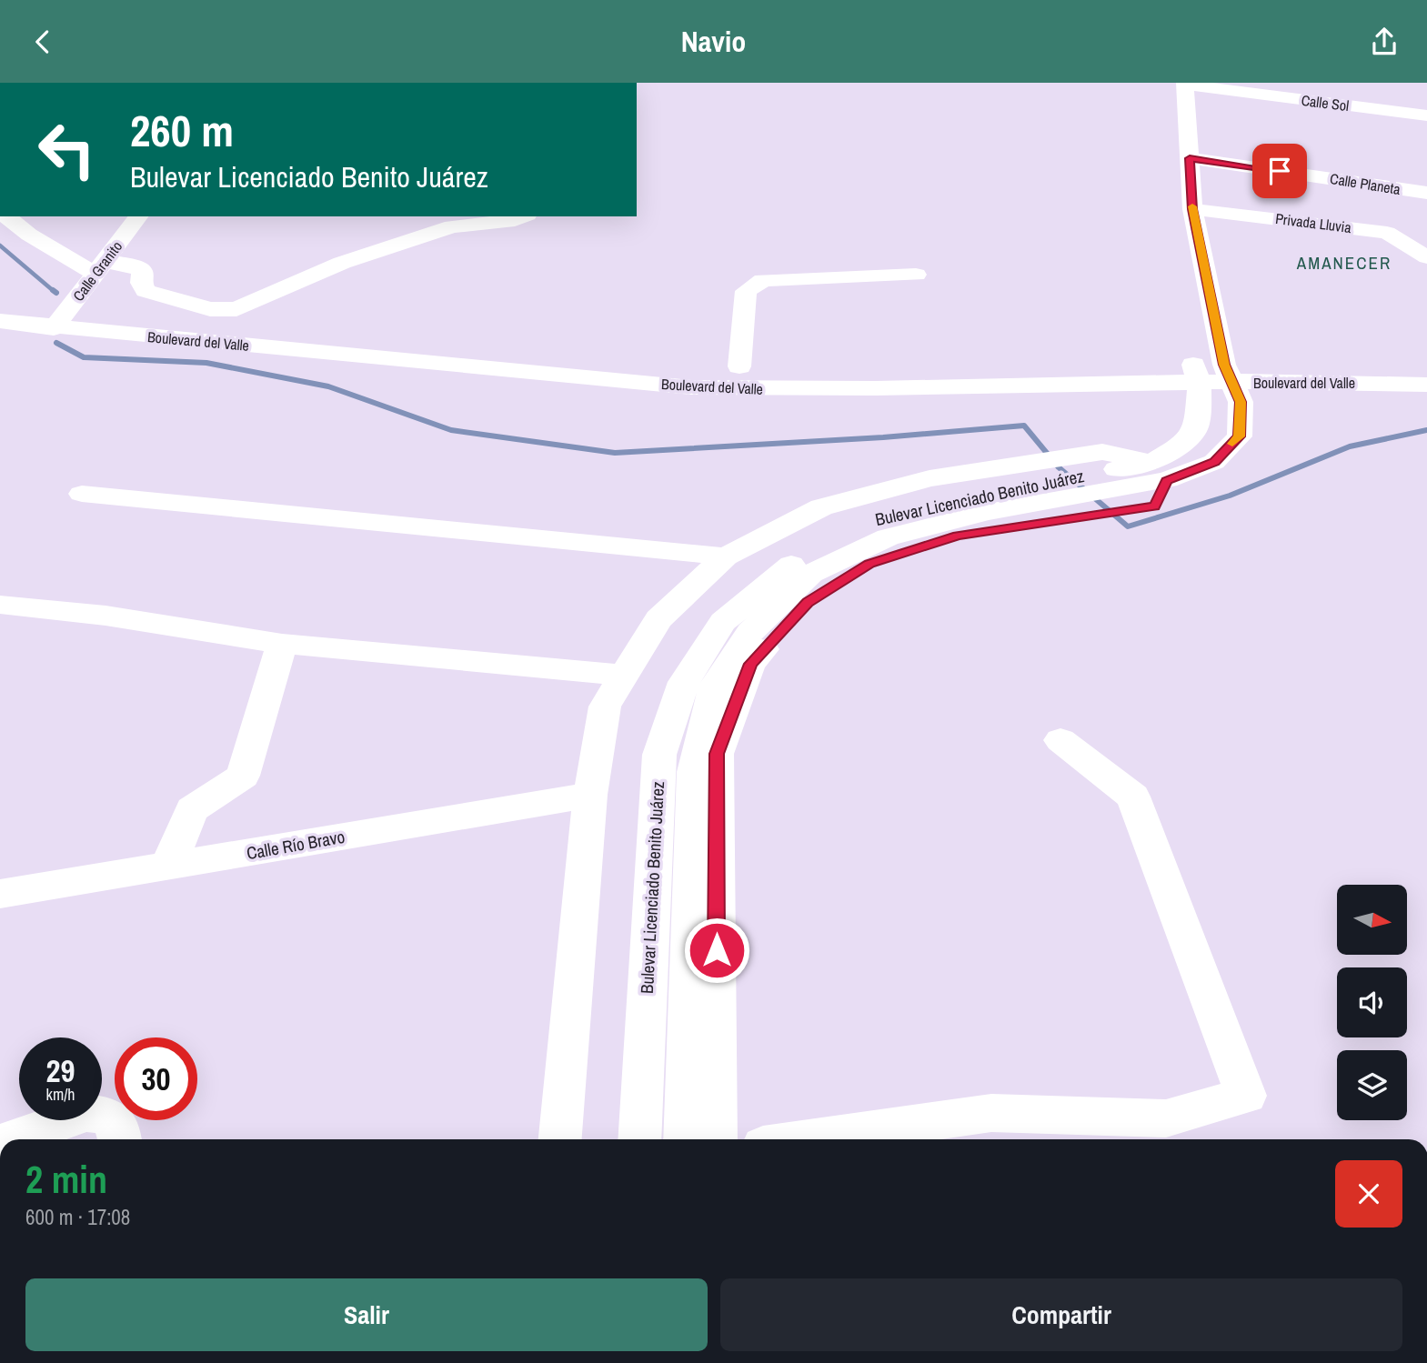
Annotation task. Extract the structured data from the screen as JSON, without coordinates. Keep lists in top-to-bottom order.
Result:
{
  "streets": {
    "street": [
      "Calle Sol",
      "Calle Planeta",
      "Privada Lluvia",
      "Calle Granito",
      "Boulevard del Valle",
      "Bulevar Licenciado Benito Juárez",
      "Calle Río Bravo"
    ]
  },
  "crossings": [
    ["Calle Granito", "Boulevard del Valle"],
    ["Boulevard del Valle", "Bulevar Licenciado Benito Juárez"]
  ],
  "districts": ["AMANECER"],
  "north": "right",
  "page": {
    "header": "Navio",
    "turn": ["260 m", "Bulevar Licenciado Benito Juárez"],
    "speed": "29 km/h",
    "limit": "30",
    "heading": ["2 min", "600 m · 17:08"],
    "buttons": ["Salir", "Compartir"]
  }
}
